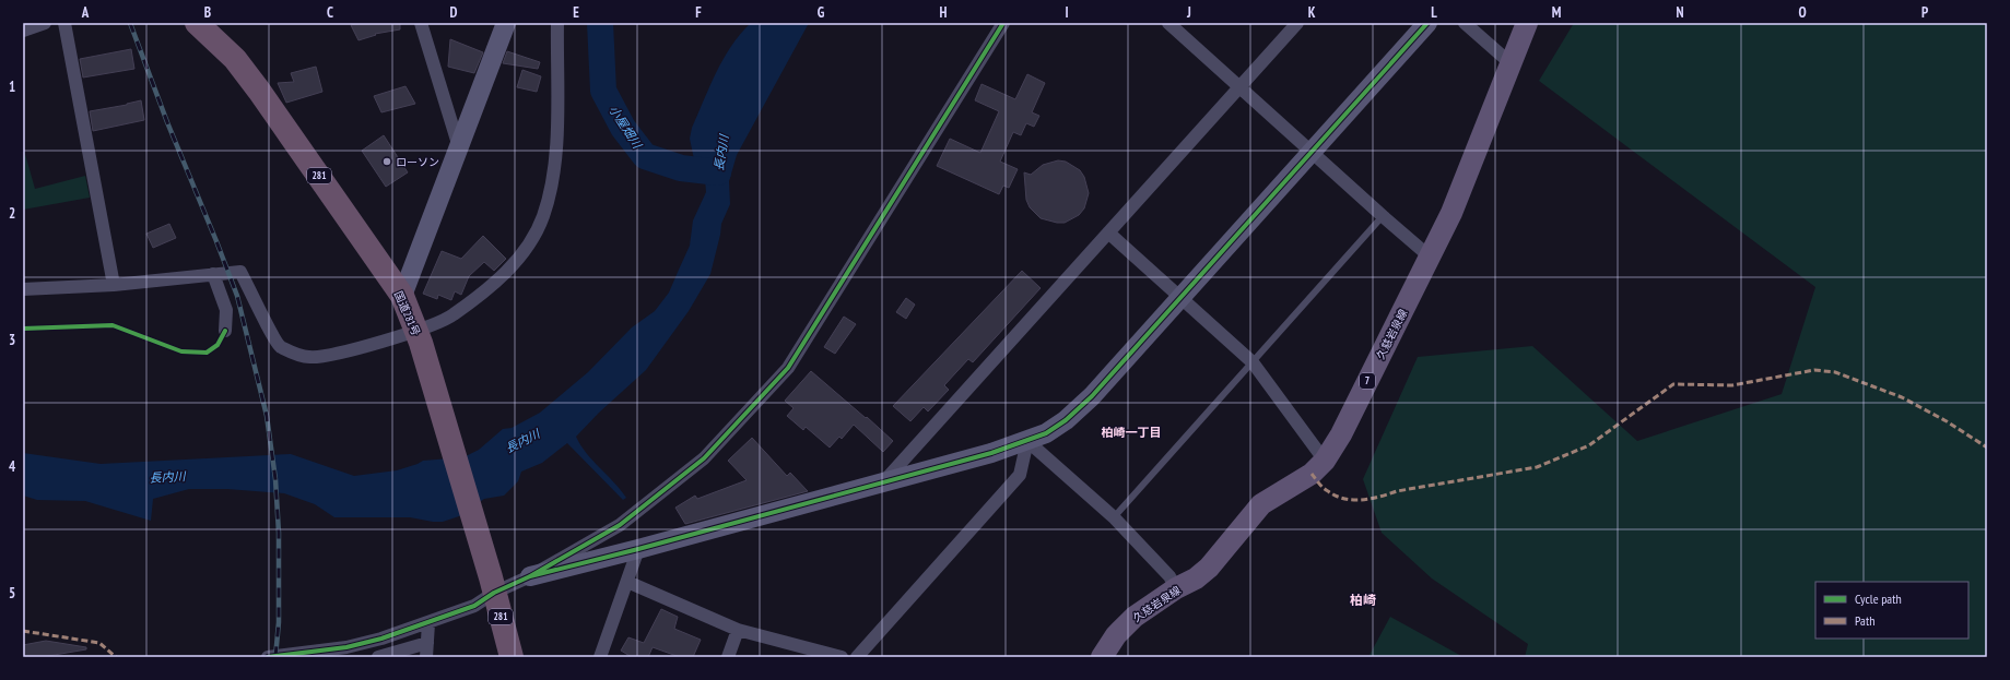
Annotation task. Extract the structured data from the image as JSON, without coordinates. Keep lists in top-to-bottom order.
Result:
{
  "streets": {
    "highway": ["281", "国道281号"],
    "main road": ["久慈岩泉線", "7"]
  },
  "districts": ["柏崎一丁目", "柏崎"],
  "water": ["小屋畑川", "長内川"],
  "places": ["ローソン"],
  "legend": ["Cycle path", "Path"],
  "grid": {
    "columns": [
      "A",
      "B",
      "C",
      "D",
      "E",
      "F",
      "G",
      "H",
      "I",
      "J",
      "K",
      "L",
      "M",
      "N",
      "O",
      "P"
    ],
    "rows": [
      "1",
      "2",
      "3",
      "4",
      "5"
    ]
  }
}
